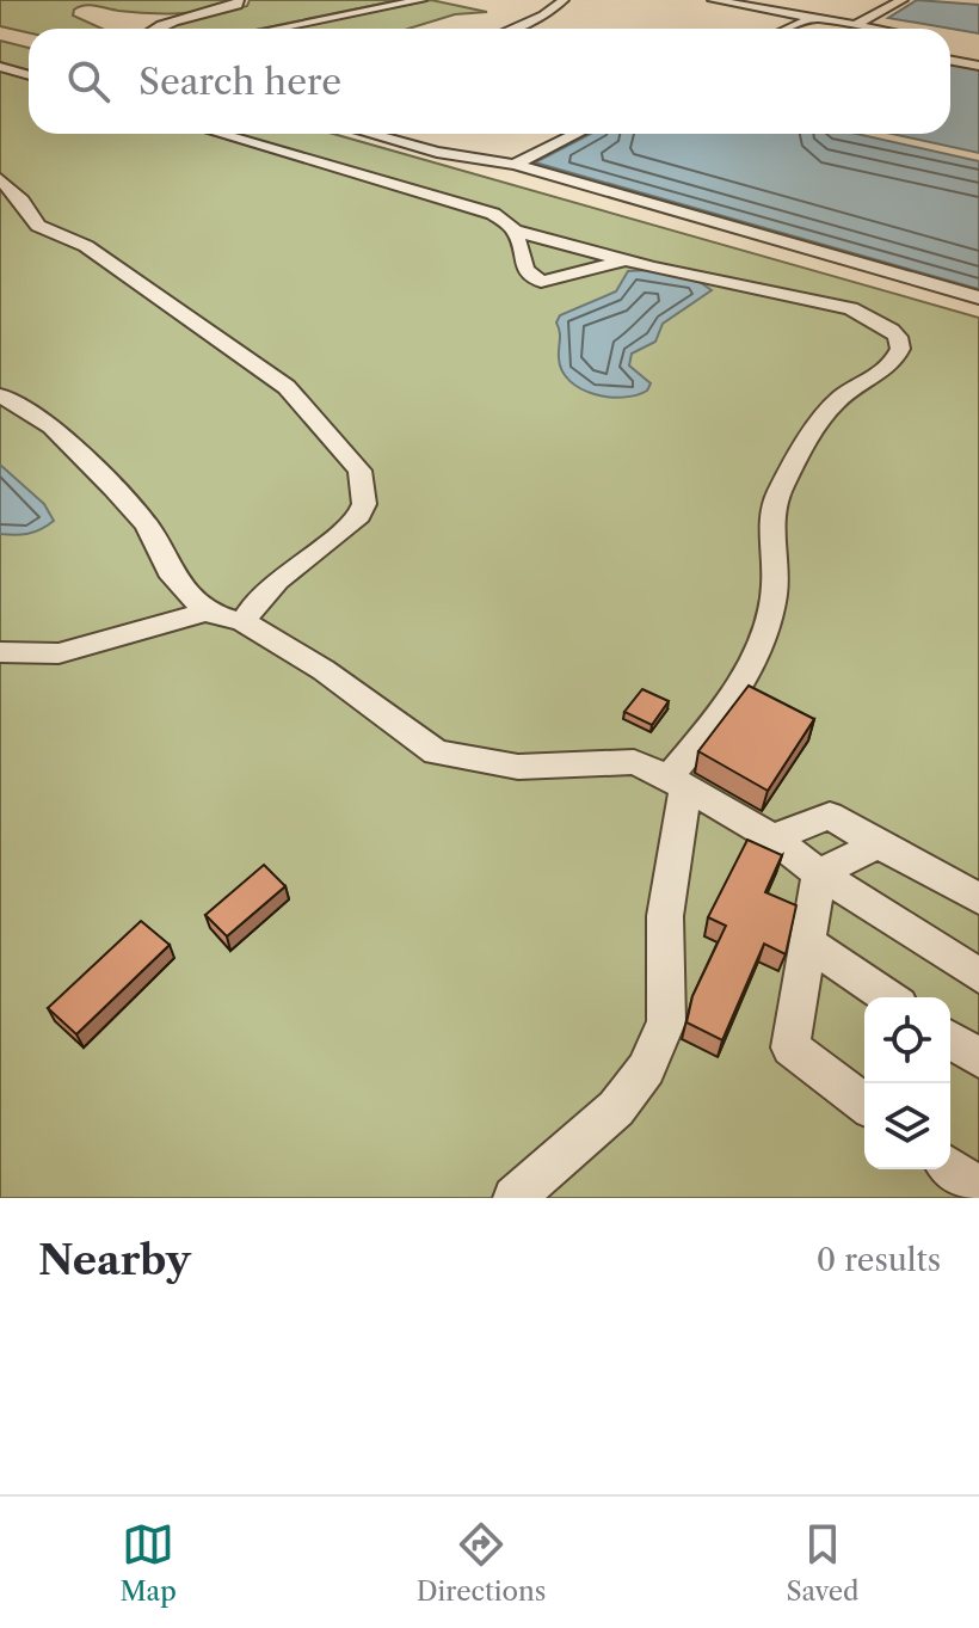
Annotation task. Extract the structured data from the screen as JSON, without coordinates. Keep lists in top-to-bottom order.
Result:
{
  "page": {
    "search": "Search here",
    "heading": ["Nearby", "0 results"],
    "nav": ["Map", "Directions", "Saved"]
  }
}
